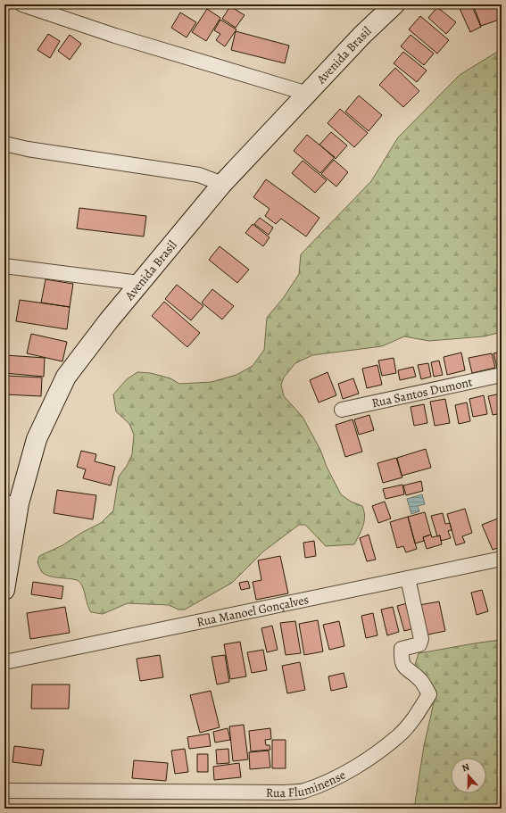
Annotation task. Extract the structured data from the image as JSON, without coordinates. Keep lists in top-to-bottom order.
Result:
{
  "streets": {
    "street": [
      "Avenida Brasil",
      "Rua Santos Dumont",
      "Rua Manoel Gonçalves",
      "Rua Fluminense"
    ]
  },
  "crossings": [
    ["Rua Manoel Gonçalves", "Rua Fluminense"]
  ],
  "north": "top"
}
